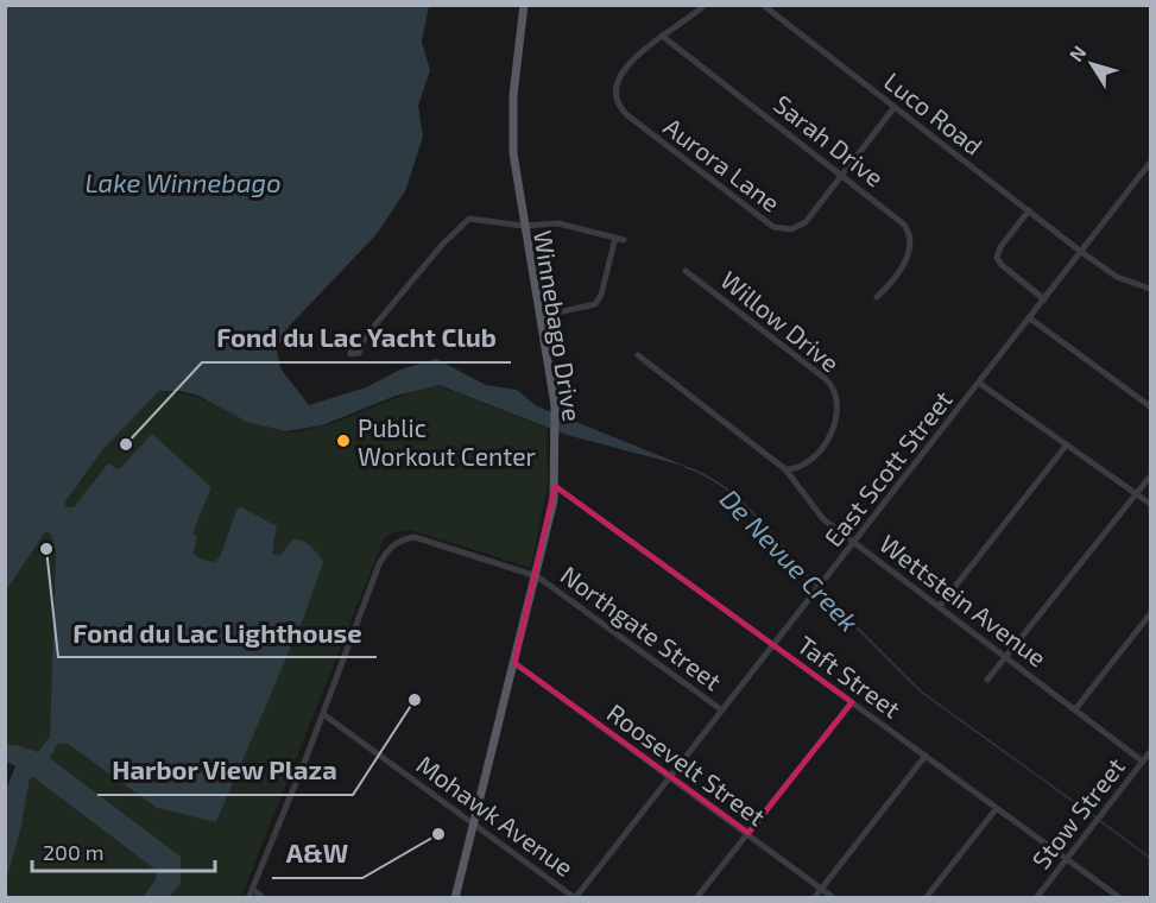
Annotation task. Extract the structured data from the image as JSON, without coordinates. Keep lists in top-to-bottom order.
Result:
{
  "streets": {
    "main road": ["Winnebago Drive"],
    "street": [
      "Luco Road",
      "Sarah Drive",
      "Aurora Lane",
      "Willow Drive",
      "East Scott Street",
      "Wettstein Avenue",
      "Northgate Street",
      "Taft Street",
      "Roosevelt Street",
      "Stow Street",
      "Mohawk Avenue"
    ]
  },
  "crossings": [
    ["Luco Road", "Aurora Lane"],
    ["Luco Road", "East Scott Street"],
    ["Sarah Drive", "Aurora Lane"],
    ["Willow Drive", "Wettstein Avenue"],
    ["Winnebago Drive", "Northgate Street"],
    ["Winnebago Drive", "Taft Street"],
    ["Winnebago Drive", "Roosevelt Street"],
    ["Winnebago Drive", "Mohawk Avenue"],
    ["East Scott Street", "Wettstein Avenue"],
    ["East Scott Street", "Northgate Street"],
    ["East Scott Street", "Taft Street"],
    ["East Scott Street", "Roosevelt Street"],
    ["East Scott Street", "Mohawk Avenue"],
    ["Wettstein Avenue", "Stow Street"],
    ["Northgate Street", "Mohawk Avenue"],
    ["Taft Street", "Stow Street"]
  ],
  "water": ["Lake Winnebago", "De Nevue Creek"],
  "places": [
    "Public Workout Center",
    "Fond du Lac Yacht Club",
    "Fond du Lac Lighthouse",
    "Harbor View Plaza",
    "A&W"
  ],
  "scale_bar": "200 m",
  "north": "top left"
}
